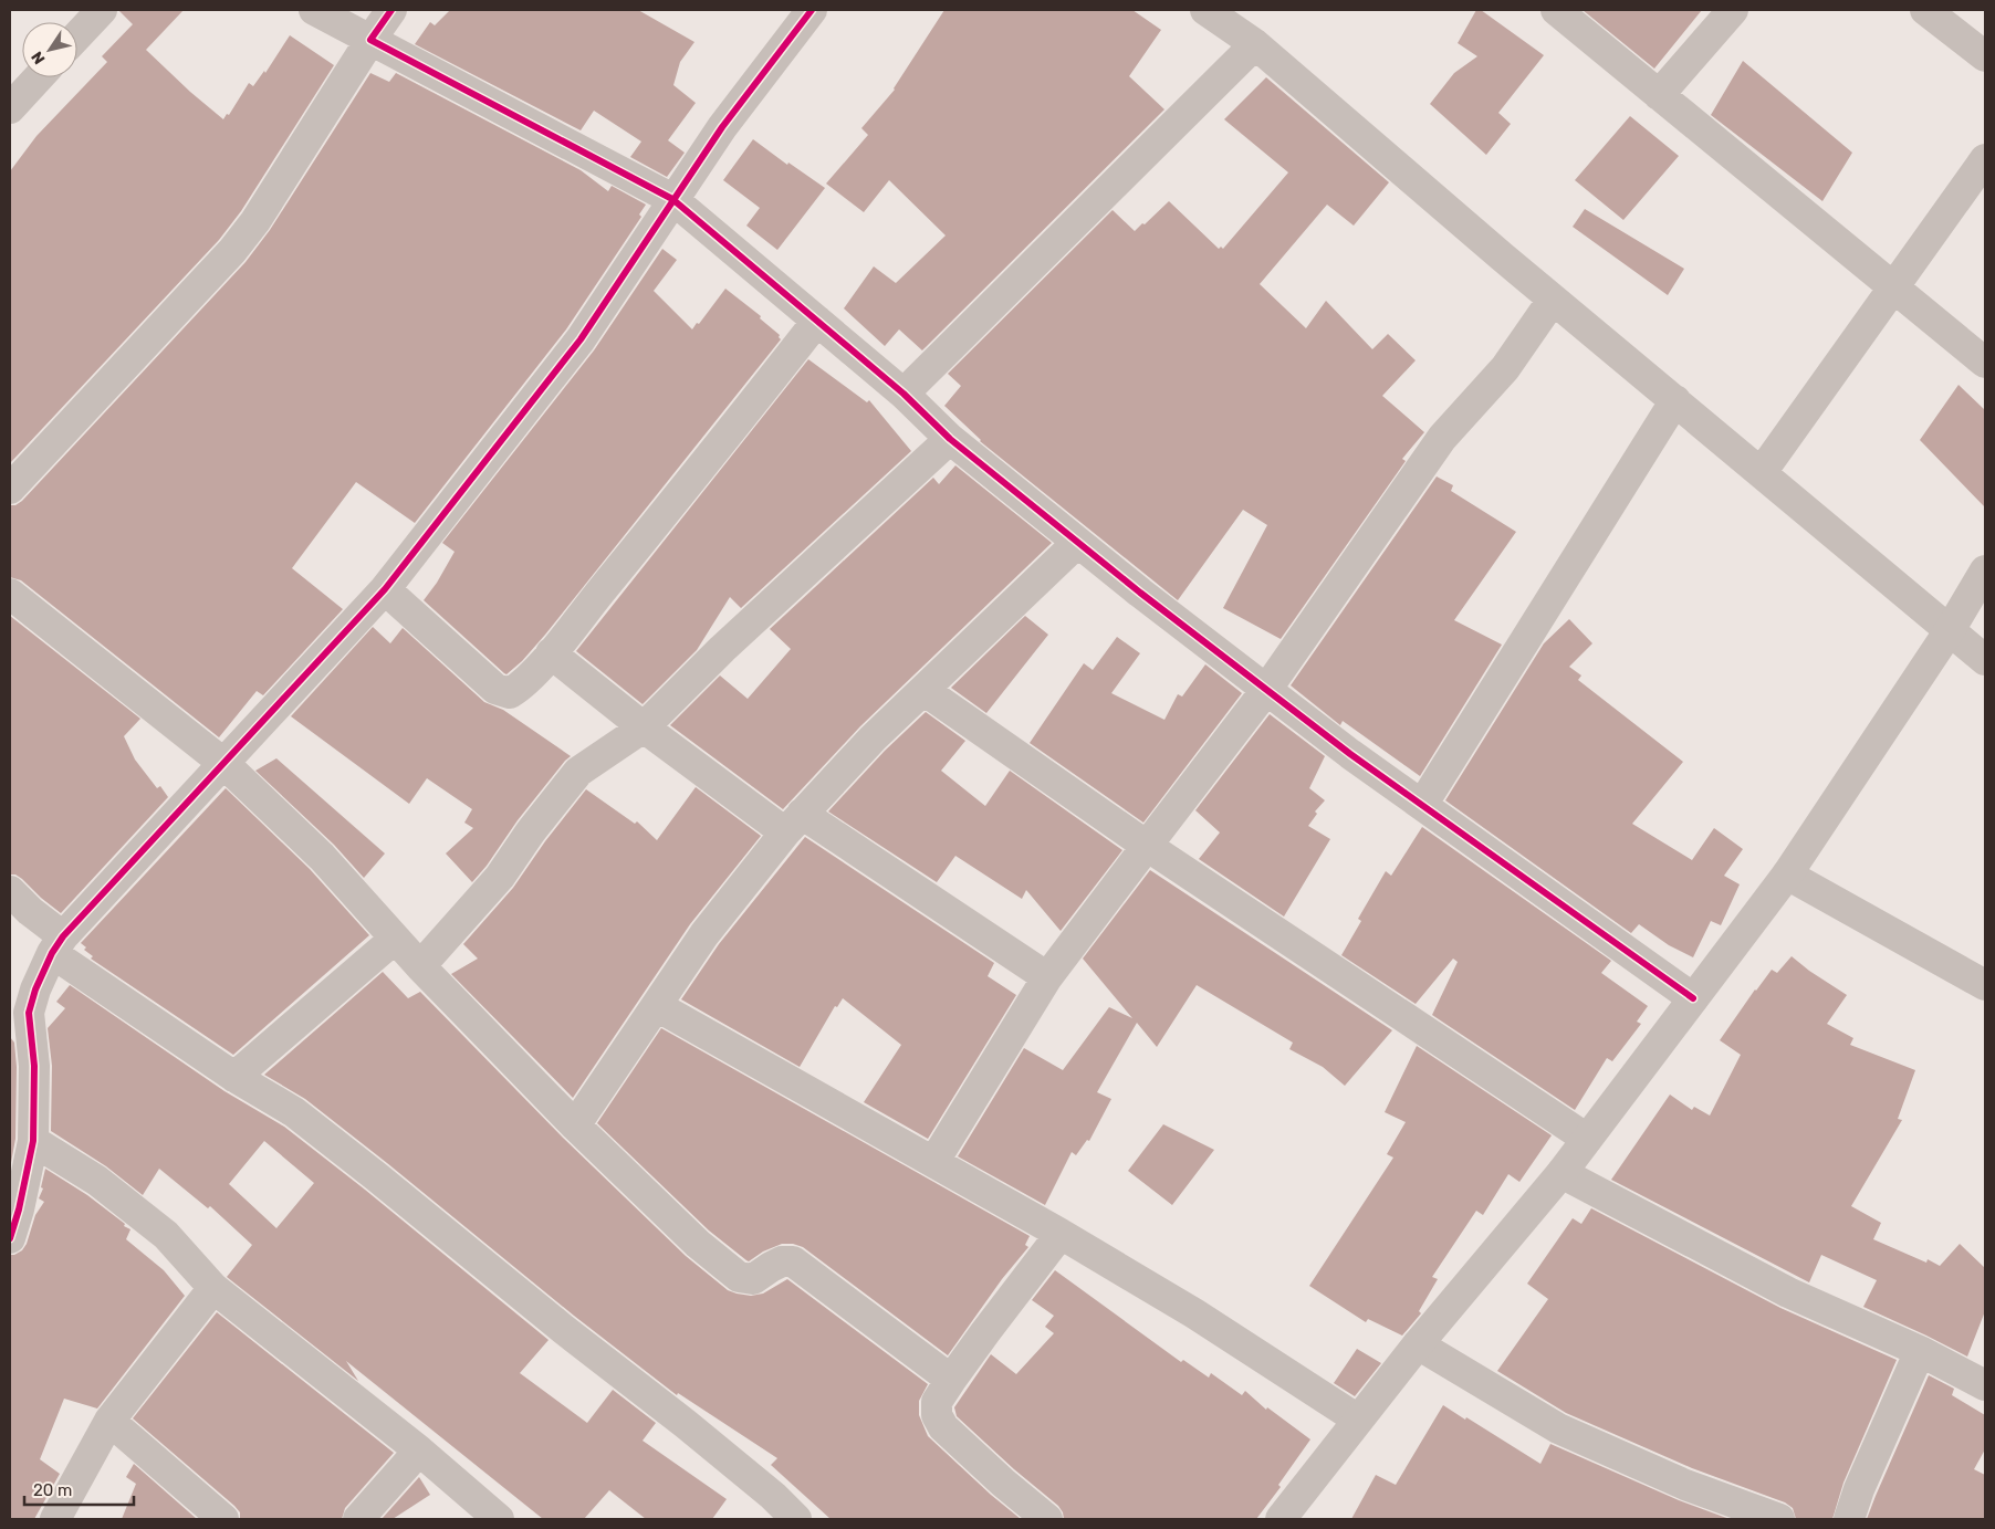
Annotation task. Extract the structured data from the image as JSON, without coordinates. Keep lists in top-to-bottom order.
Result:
{
  "scale_bar": "20 m",
  "north": "bottom left"
}
